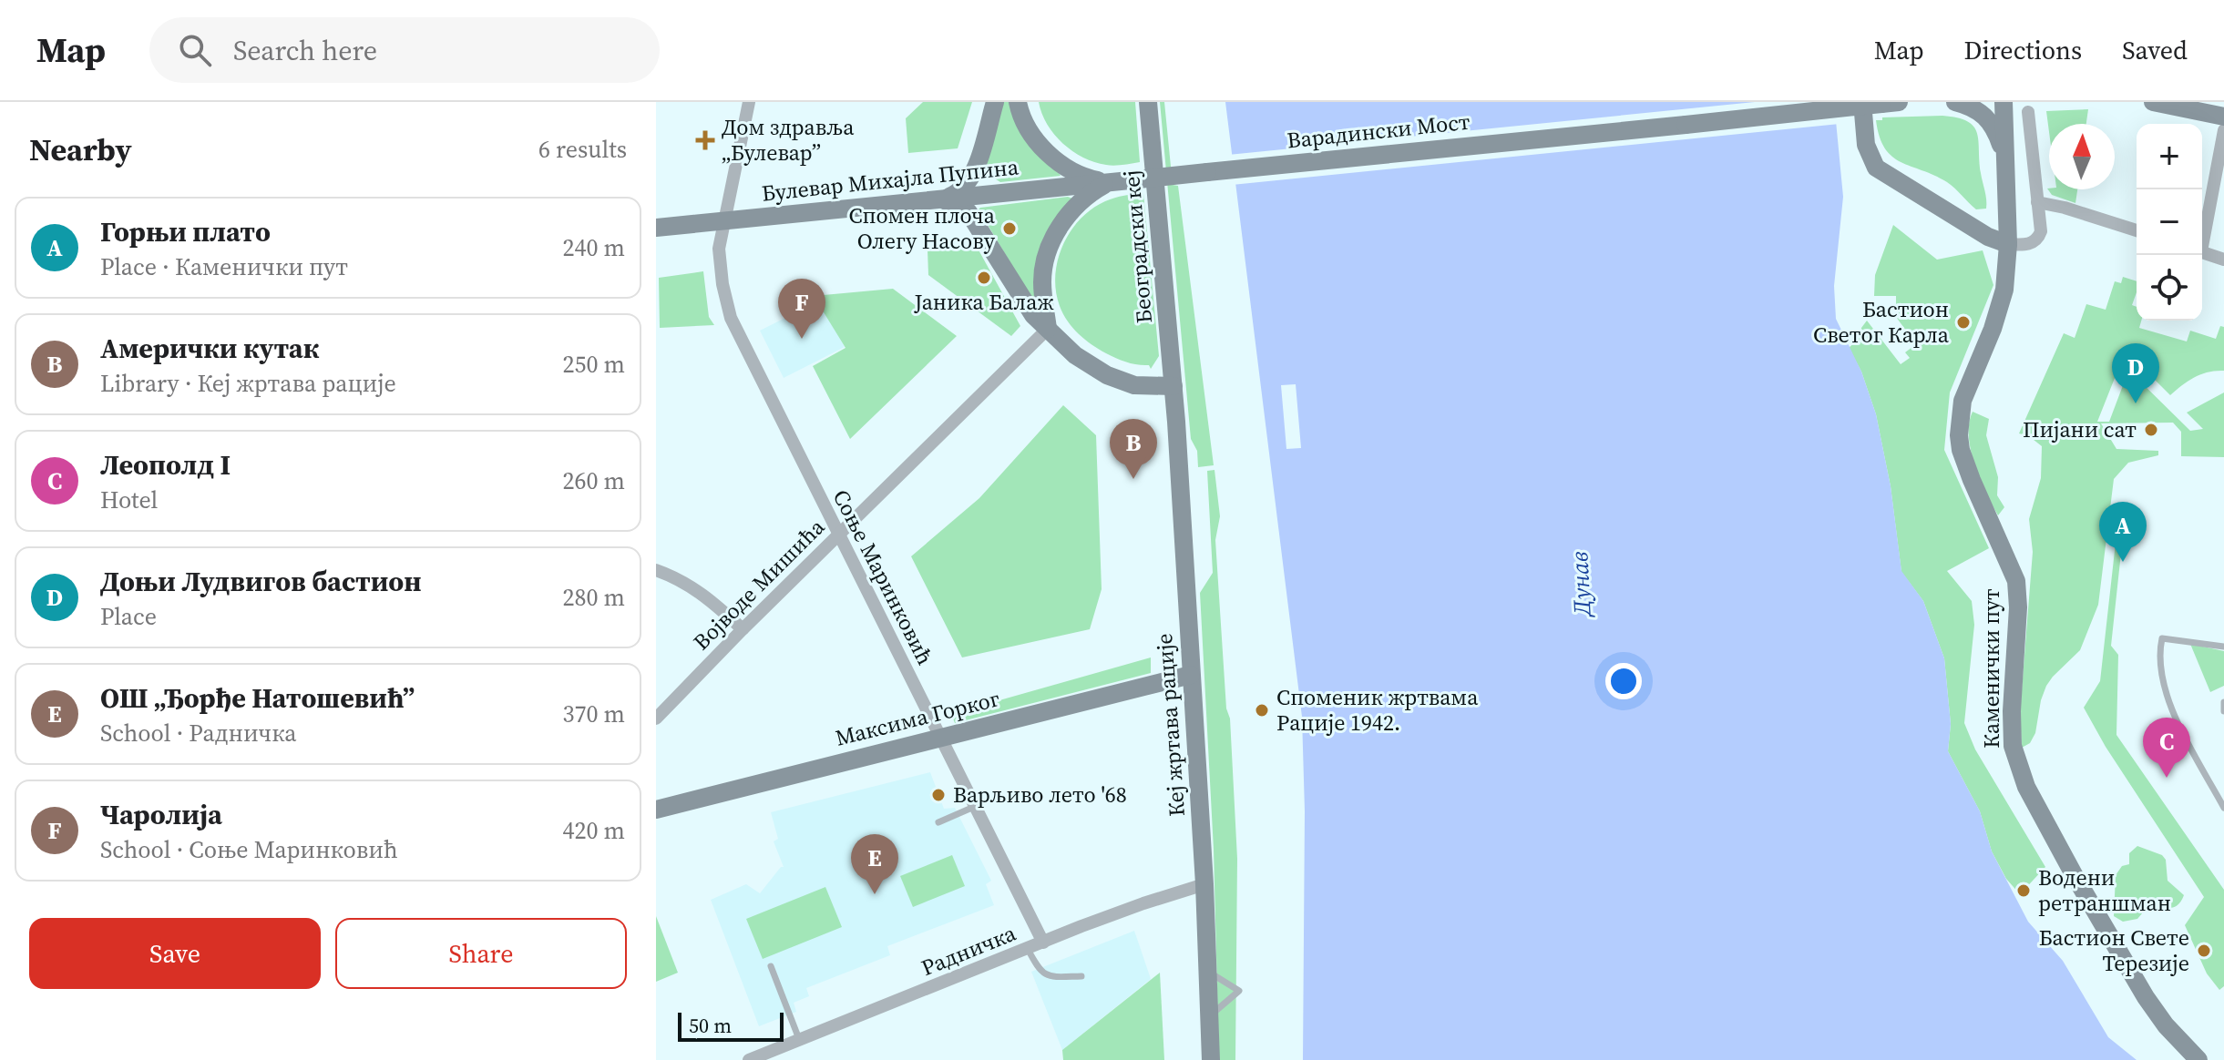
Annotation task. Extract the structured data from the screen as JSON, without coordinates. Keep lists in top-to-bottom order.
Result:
{
  "streets": {
    "main road": [
      "Варадински Мост",
      "Булевар Михајла Пупина",
      "Београдски кеј",
      "Каменички пут",
      "Максима Горког",
      "Кеј жртава рације"
    ],
    "street": ["Соње Маринковић", "Војводе Мишића", "Радничка"]
  },
  "crossings": [
    ["Варадински Мост", "Булевар Михајла Пупина"],
    ["Булевар Михајла Пупина", "Соње Маринковић"],
    ["Београдски кеј", "Кеј жртава рације"],
    ["Соње Маринковић", "Војводе Мишића"],
    ["Соње Маринковић", "Максима Горког"],
    ["Соње Маринковић", "Радничка"],
    ["Максима Горког", "Кеј жртава рације"],
    ["Кеј жртава рације", "Радничка"]
  ],
  "water": ["Дунав"],
  "places": {
    "health": ["Дом здравља „Булевар”"],
    "other": [
      "Спомен плоча Олегу Насову",
      "Јаника Балаж",
      "Бастион Светог Карла",
      "Пијани сат",
      "Споменик жртвама Рације 1942.",
      "Варљиво лето '68",
      "Водени ретраншман",
      "Бастион Свете Терезије"
    ]
  },
  "scale_bar": "50 m",
  "north": "top",
  "page": {
    "header": "Map",
    "search": "Search here",
    "nav": ["Map", "Directions", "Saved"],
    "heading": ["Nearby", "6 results"],
    "map_buttons": ["+", "−"],
    "list": [
      {
        "mark": "A",
        "name": "Горњи плато",
        "note": "Place · Каменички пут",
        "value": "240 m"
      },
      {
        "mark": "B",
        "name": "Амерички кутак",
        "note": "Library · Кеј жртава рације",
        "value": "250 m"
      },
      {
        "mark": "C",
        "name": "Леополд I",
        "note": "Hotel",
        "value": "260 m"
      },
      {
        "mark": "D",
        "name": "Доњи Лудвигов бастион",
        "note": "Place",
        "value": "280 m"
      },
      {
        "mark": "E",
        "name": "ОШ „Ђорђе Натошевић”",
        "note": "School · Радничка",
        "value": "370 m"
      },
      {
        "mark": "F",
        "name": "Чаролија",
        "note": "School · Соње Маринковић",
        "value": "420 m"
      }
    ],
    "pins": [
      "F",
      "D",
      "B",
      "A",
      "C",
      "E"
    ],
    "buttons": ["Save", "Share"],
    "scale": "50 m"
  }
}
